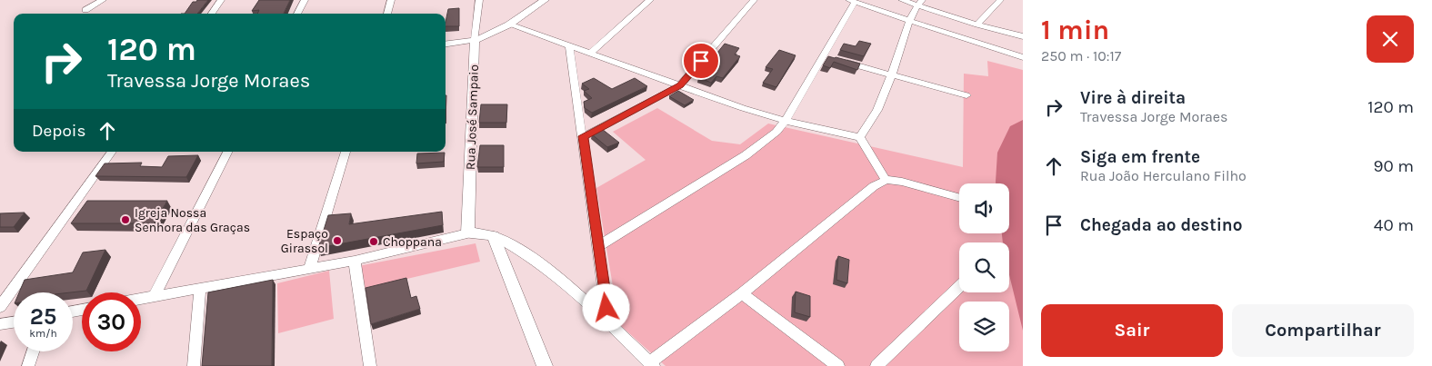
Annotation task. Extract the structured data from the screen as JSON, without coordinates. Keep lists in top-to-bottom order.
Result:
{
  "streets": {
    "street": ["Rua José Sampaio"]
  },
  "places": ["Igreja Nossa Senhora das Graças", "Espaço Girassol", "Choppana"],
  "page": {
    "heading": ["1 min", "250 m · 10:17"],
    "turn": ["120 m", "Travessa Jorge Moraes"],
    "list": [
      {
        "name": "Vire à direita",
        "note": "Travessa Jorge Moraes",
        "value": "120 m"
      },
      {
        "name": "Siga em frente",
        "note": "Rua João Herculano Filho",
        "value": "90 m"
      },
      {
        "name": "Chegada ao destino",
        "value": "40 m"
      }
    ],
    "then": "Depois",
    "speed": "25 km/h",
    "limit": "30",
    "buttons": ["Sair", "Compartilhar"]
  }
}
